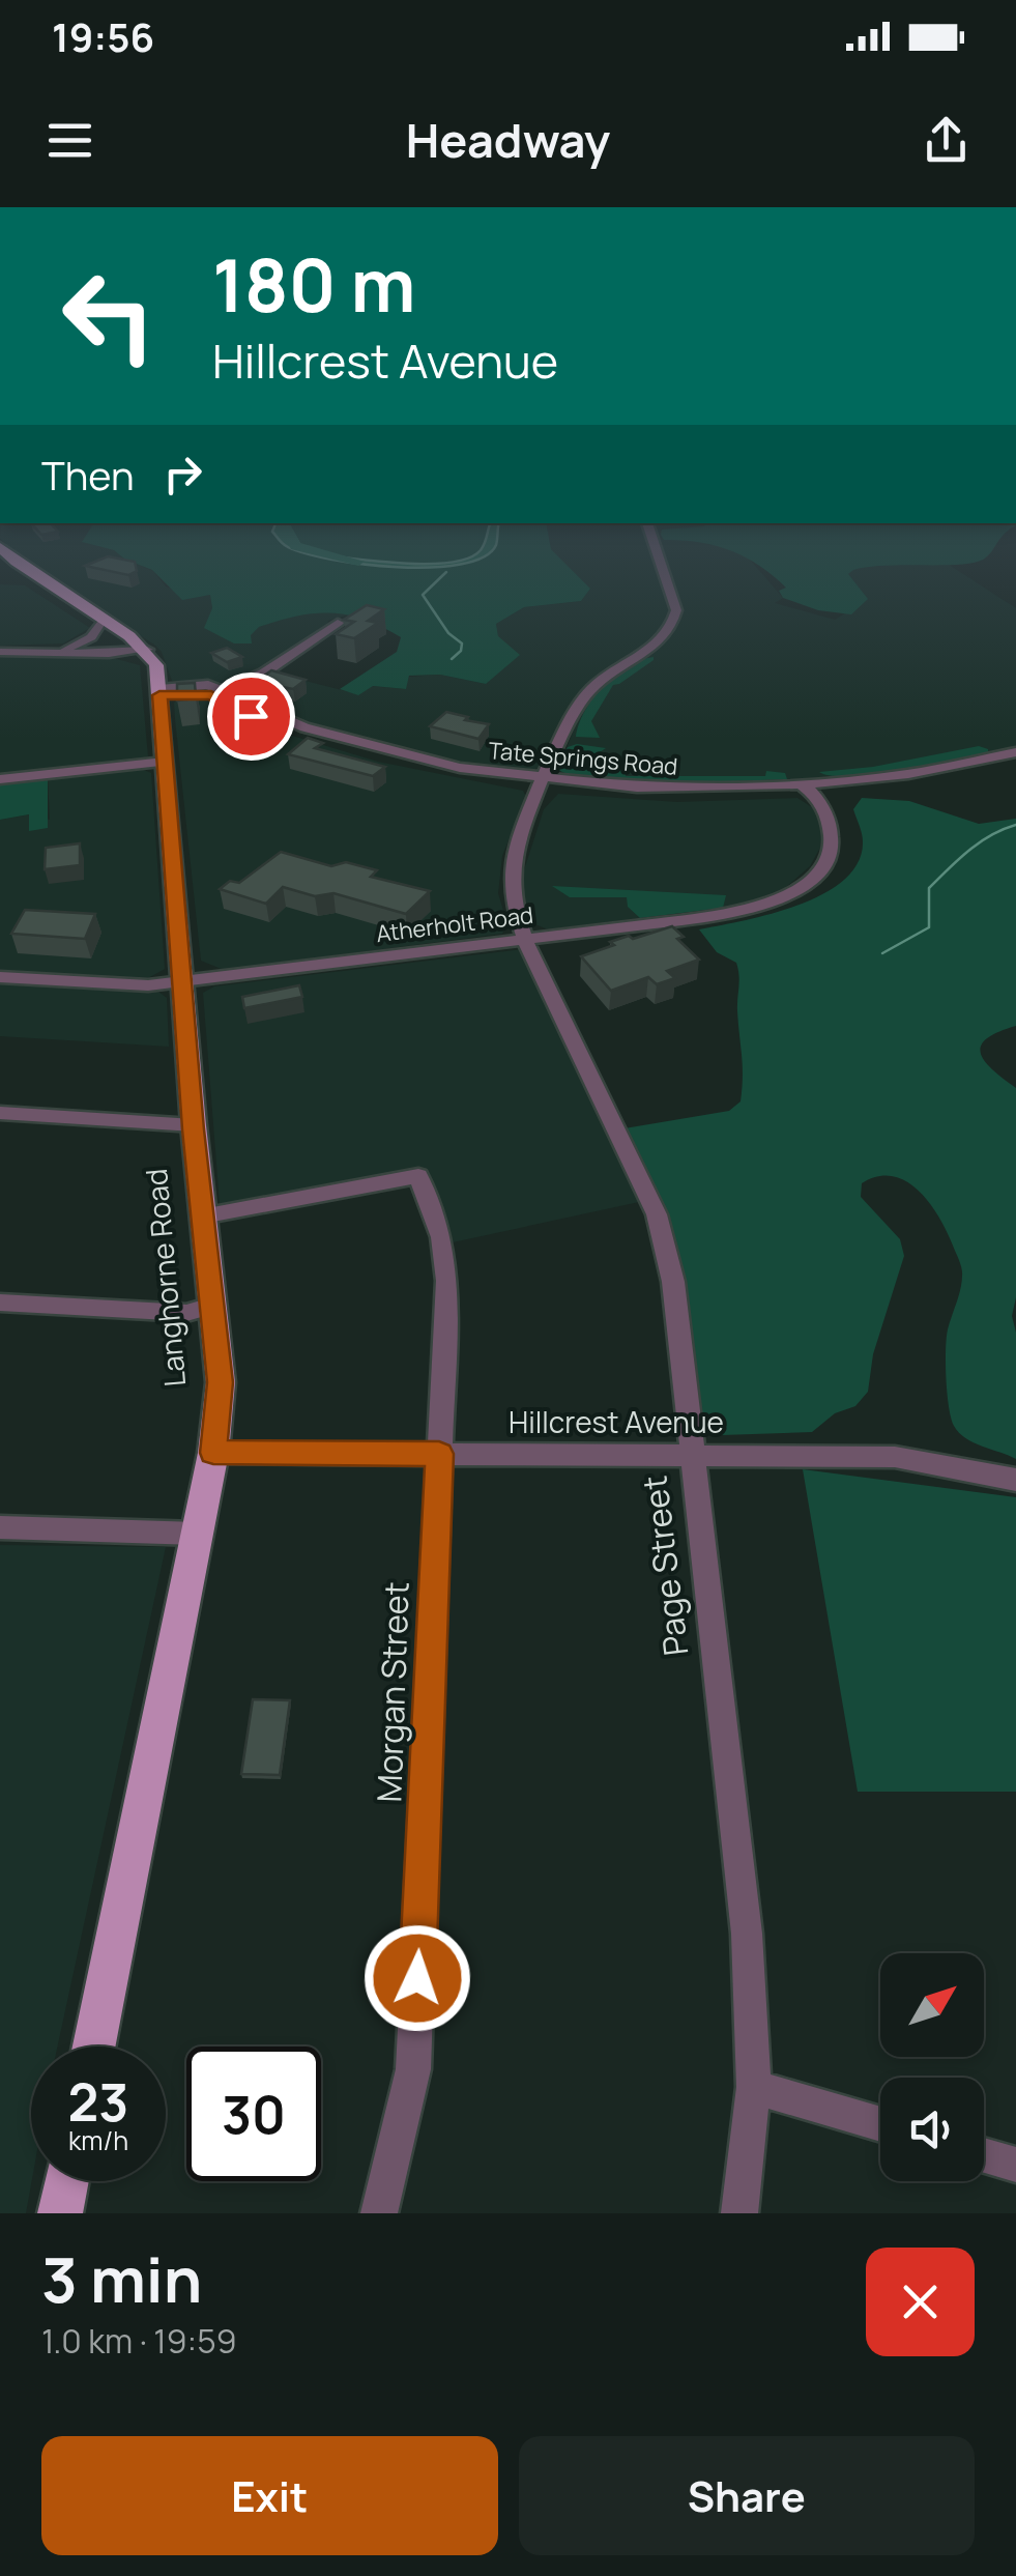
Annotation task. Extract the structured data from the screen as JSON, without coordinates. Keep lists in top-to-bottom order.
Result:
{
  "streets": {
    "main road": ["Langhorne Road"],
    "street": [
      "Tate Springs Road",
      "Atherholt Road",
      "Hillcrest Avenue",
      "Page Street",
      "Morgan Street"
    ]
  },
  "crossings": [
    ["Tate Springs Road", "Atherholt Road"],
    ["Tate Springs Road", "Langhorne Road"],
    ["Tate Springs Road", "Page Street"],
    ["Atherholt Road", "Langhorne Road"],
    ["Atherholt Road", "Page Street"],
    ["Langhorne Road", "Hillcrest Avenue"],
    ["Langhorne Road", "Morgan Street"],
    ["Hillcrest Avenue", "Page Street"],
    ["Hillcrest Avenue", "Morgan Street"]
  ],
  "north": "top right",
  "page": {
    "status": "19:56",
    "header": "Headway",
    "turn": ["180 m", "Hillcrest Avenue"],
    "then": "Then",
    "speed": "23 km/h",
    "limit": "30",
    "heading": ["3 min", "1.0 km · 19:59"],
    "buttons": ["Exit", "Share"]
  }
}
